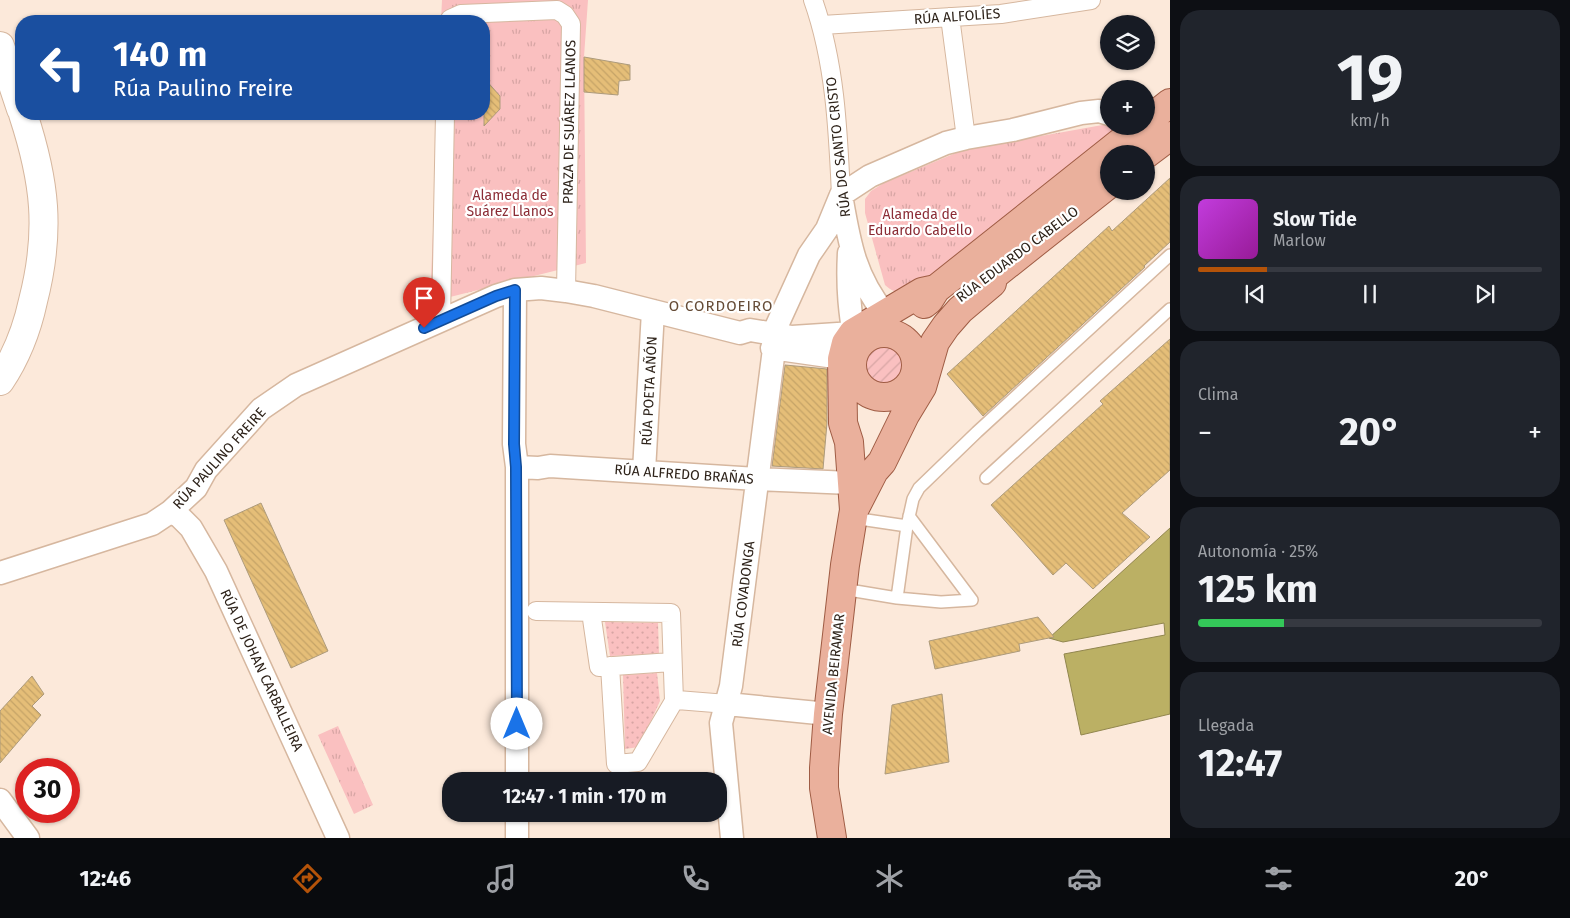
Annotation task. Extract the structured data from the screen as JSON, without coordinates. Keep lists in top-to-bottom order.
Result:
{
  "streets": {
    "main road": ["RÚA EDUARDO CABELLO", "AVENIDA BEIRAMAR"],
    "street": [
      "RÚA ALFOLÍES",
      "PRAZA DE SUÁREZ LLANOS",
      "RÚA DO SANTO CRISTO",
      "RÚA POETA AÑÓN",
      "RÚA PAULINO FREIRE",
      "RÚA ALFREDO BRAÑAS",
      "RÚA COVADONGA",
      "RÚA DE JOHAN CARBALLEIRA"
    ]
  },
  "crossings": [
    ["RÚA ALFOLÍES", "RÚA DO SANTO CRISTO"],
    ["PRAZA DE SUÁREZ LLANOS", "RÚA PAULINO FREIRE"],
    ["RÚA DO SANTO CRISTO", "RÚA EDUARDO CABELLO"],
    ["RÚA DO SANTO CRISTO", "RÚA PAULINO FREIRE"],
    ["RÚA DO SANTO CRISTO", "RÚA COVADONGA"],
    ["RÚA DO SANTO CRISTO", "AVENIDA BEIRAMAR"],
    ["RÚA EDUARDO CABELLO", "RÚA PAULINO FREIRE"],
    ["RÚA EDUARDO CABELLO", "AVENIDA BEIRAMAR"],
    ["RÚA POETA AÑÓN", "RÚA PAULINO FREIRE"],
    ["RÚA POETA AÑÓN", "RÚA ALFREDO BRAÑAS"],
    ["RÚA PAULINO FREIRE", "RÚA COVADONGA"],
    ["RÚA PAULINO FREIRE", "RÚA DE JOHAN CARBALLEIRA"],
    ["RÚA PAULINO FREIRE", "AVENIDA BEIRAMAR"],
    ["RÚA ALFREDO BRAÑAS", "RÚA COVADONGA"],
    ["RÚA ALFREDO BRAÑAS", "AVENIDA BEIRAMAR"]
  ],
  "districts": ["O CORDOEIRO"],
  "parks": ["Alameda de Suárez Llanos", "Alameda de Eduardo Cabello"],
  "page": {
    "tile": [
      ["19", "km/h"],
      "Clima",
      ["Autonomía · 25%", "125 km"],
      ["Llegada", "12:47"]
    ],
    "map_buttons": ["+", "−"],
    "turn": ["140 m", "Rúa Paulino Freire"],
    "song": ["Slow Tide", "Marlow"],
    "heat": ["−", "20°", "+"],
    "limit": "30",
    "trip": "12:47 · 1 min · 170 m",
    "tabs": ["12:46", "20°"]
  }
}
